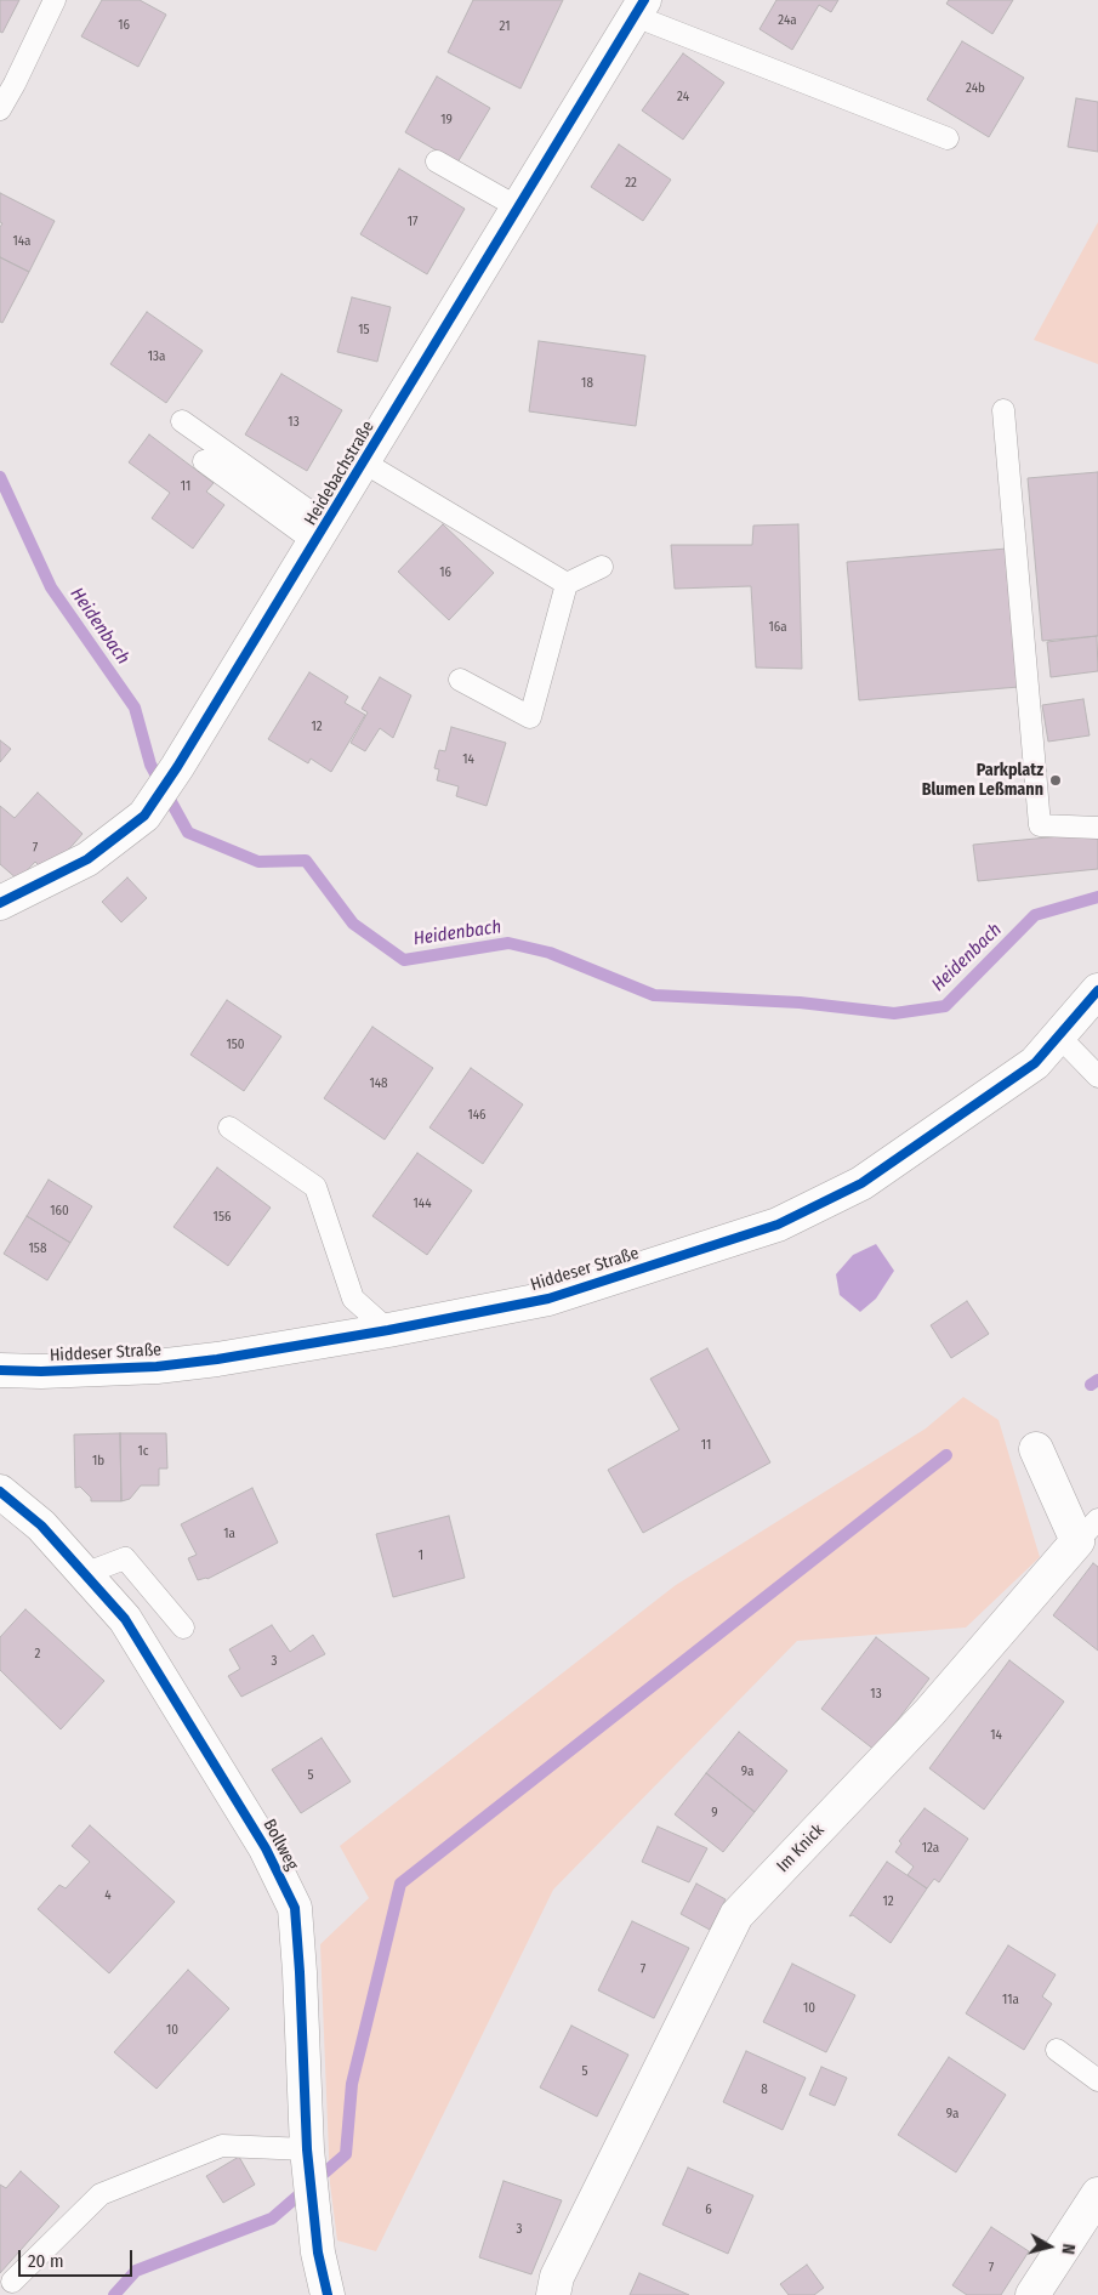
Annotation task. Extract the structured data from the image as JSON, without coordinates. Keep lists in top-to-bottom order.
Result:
{
  "streets": {
    "street": [
      "Heidebachstraße",
      "Hiddeser Straße",
      "Bollweg",
      "Im Knick"
    ]
  },
  "water": ["Heidenbach"],
  "places": ["Parkplatz Blumen Leßmann"],
  "house_numbers": [
    "24a",
    "16",
    "21",
    "24b",
    "24",
    "19",
    "22",
    "17",
    "14a",
    "15",
    "13a",
    "18",
    "13",
    "11",
    "16",
    "16a",
    "12",
    "14",
    "7",
    "150",
    "148",
    "146",
    "144",
    "160",
    "156",
    "158",
    "11",
    "1c",
    "1b",
    "1a",
    "1",
    "2",
    "3",
    "13",
    "14",
    "9a",
    "5",
    "9",
    "12a",
    "4",
    "12",
    "7",
    "11a",
    "10",
    "10",
    "5",
    "8",
    "9a",
    "6",
    "3",
    "7"
  ],
  "scale_bar": "20 m",
  "north": "right"
}
